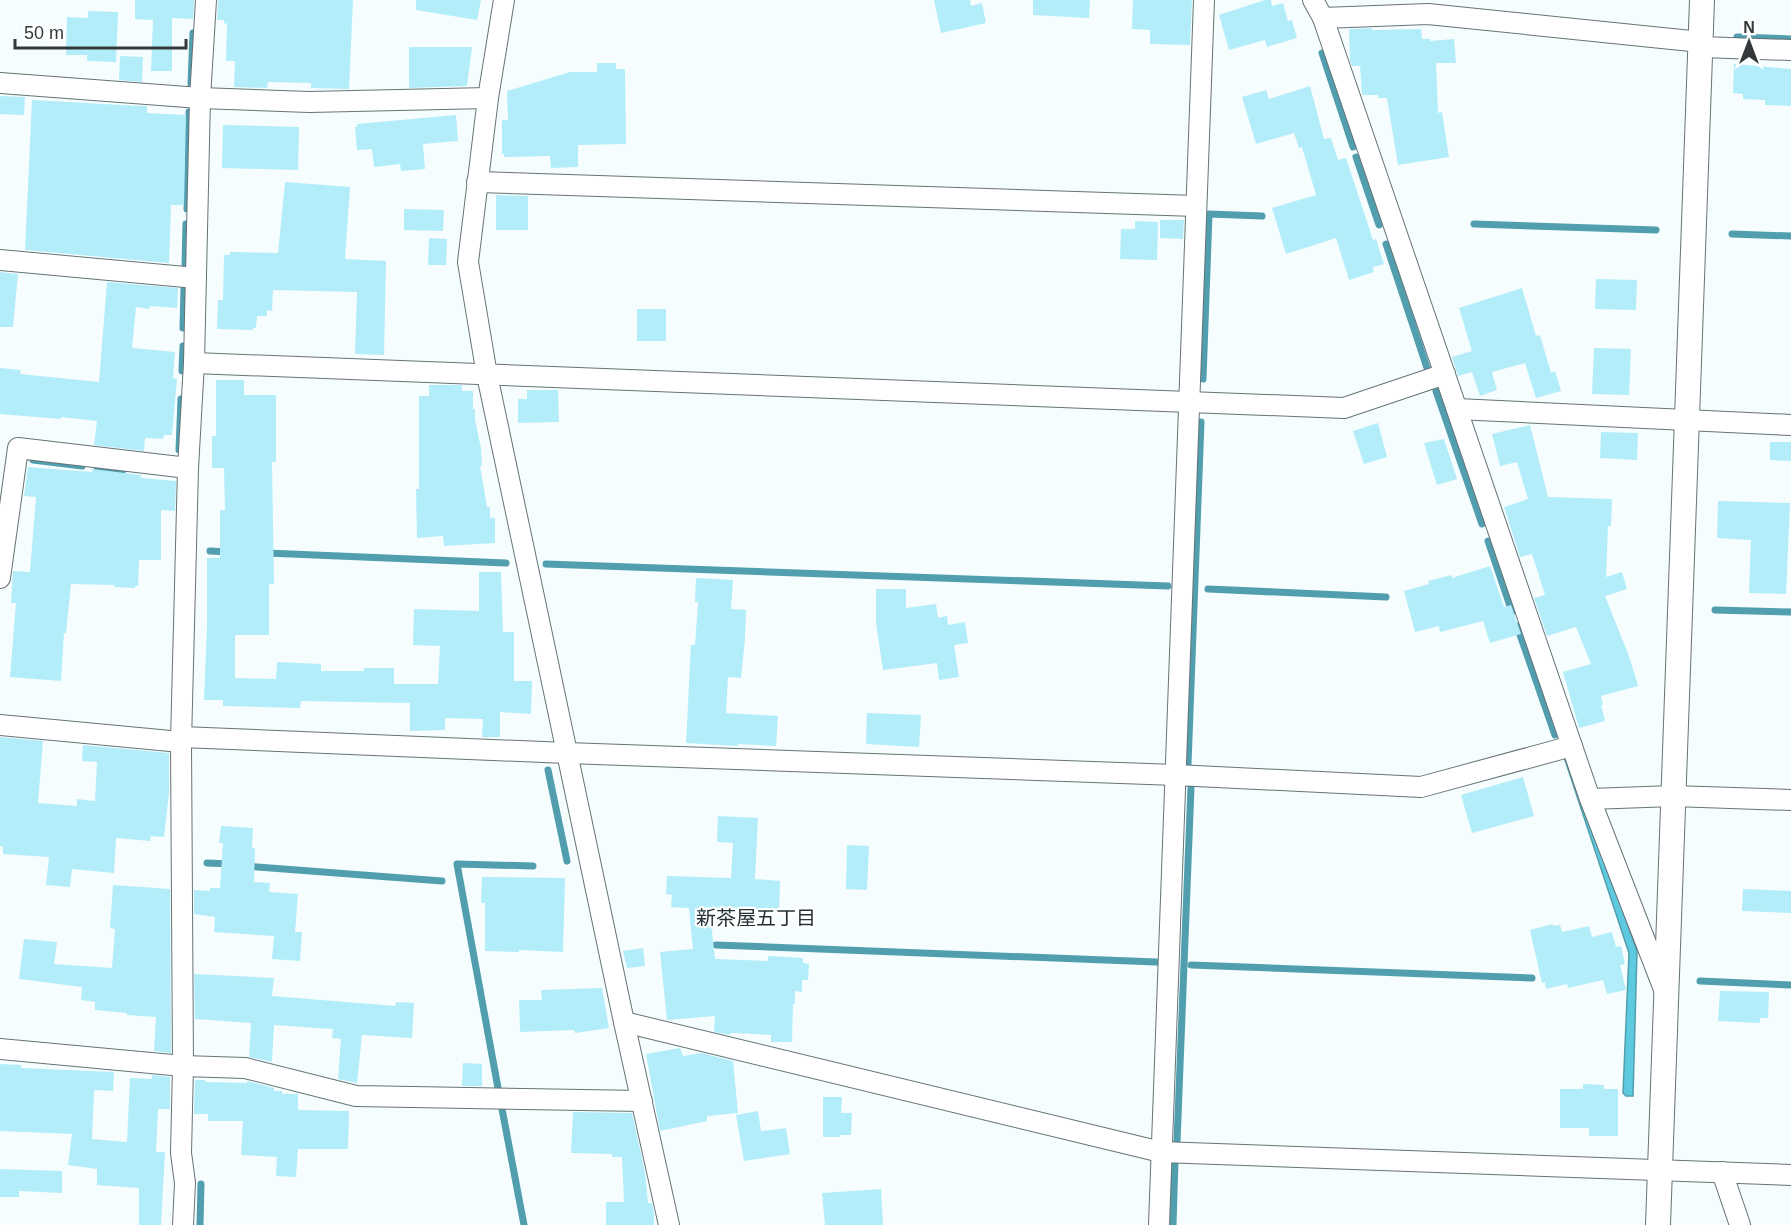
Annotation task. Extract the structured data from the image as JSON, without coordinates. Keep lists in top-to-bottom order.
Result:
{
  "districts": ["新茶屋五丁目"],
  "scale_bar": "50 m",
  "north": "top"
}
